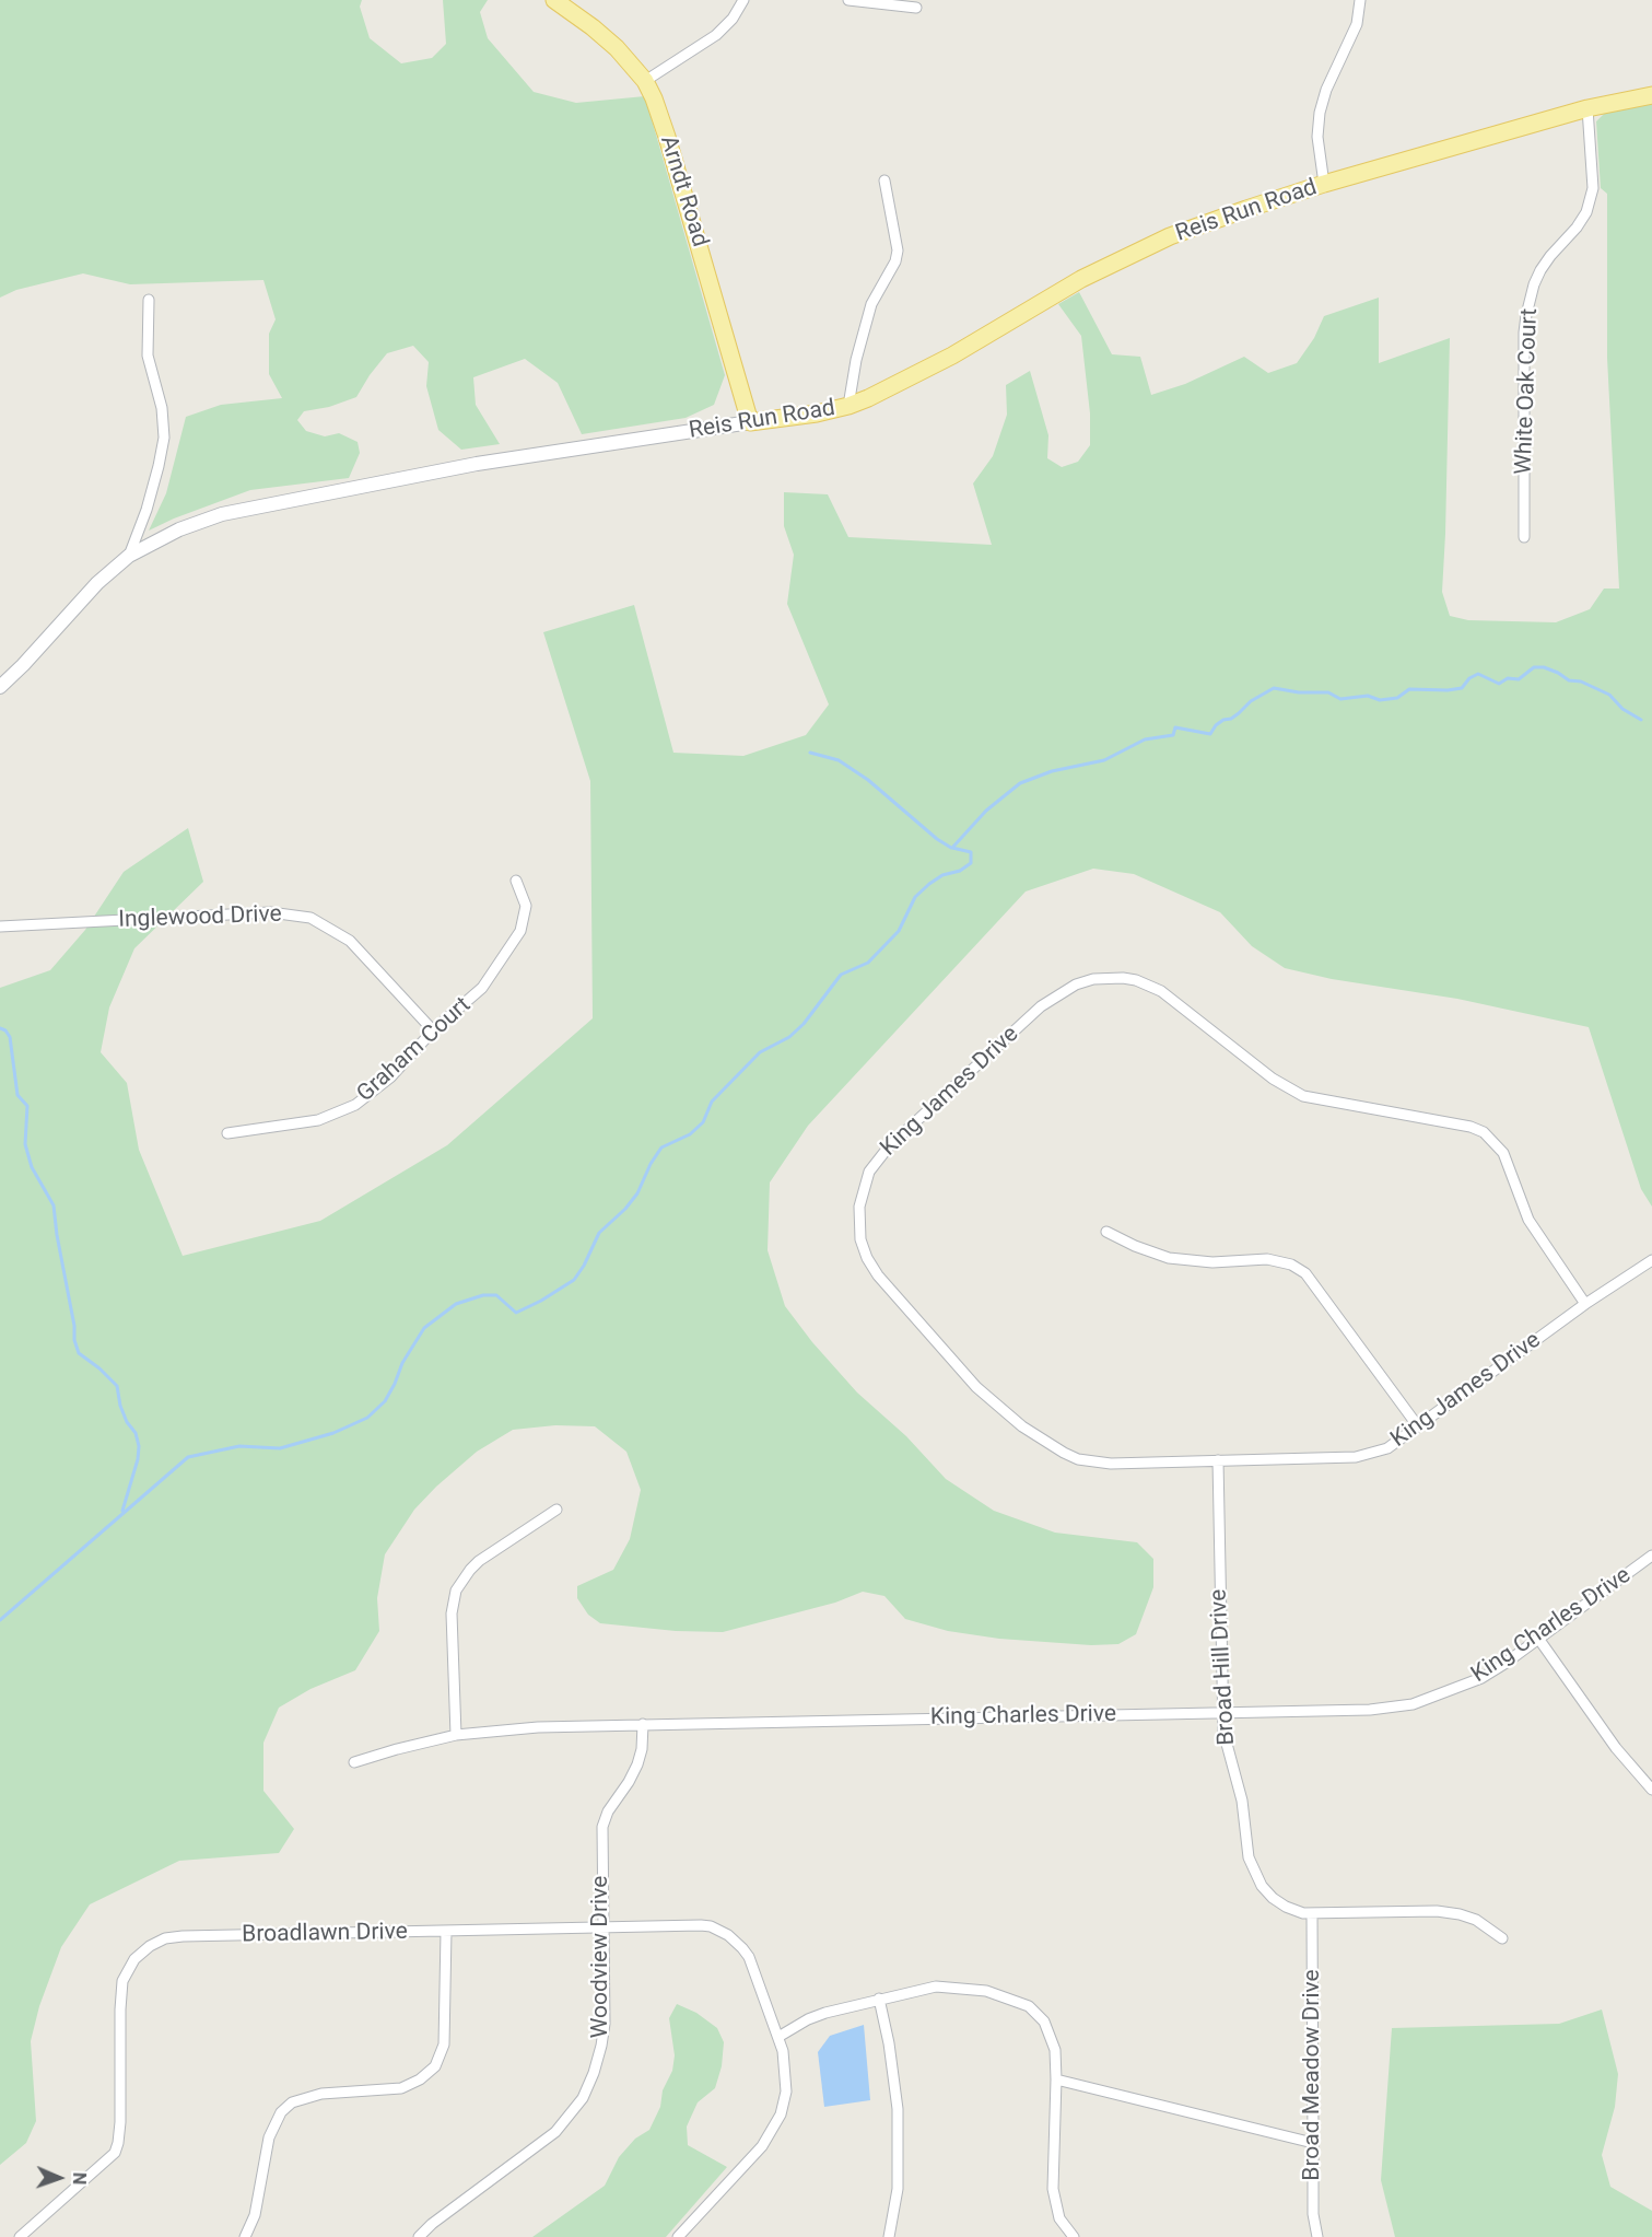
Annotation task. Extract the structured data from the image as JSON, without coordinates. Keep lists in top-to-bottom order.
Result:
{
  "streets": {
    "main road": ["Arndt Road", "Reis Run Road"],
    "street": [
      "White Oak Court",
      "Inglewood Drive",
      "Graham Court",
      "King James Drive",
      "King Charles Drive",
      "Broad Hill Drive",
      "Broadlawn Drive",
      "Woodview Drive",
      "Broad Meadow Drive"
    ]
  },
  "crossings": [
    ["Arndt Road", "Reis Run Road"],
    ["Reis Run Road", "White Oak Court"],
    ["Inglewood Drive", "Graham Court"],
    ["King James Drive", "Broad Hill Drive"],
    ["King Charles Drive", "Broad Hill Drive"],
    ["King Charles Drive", "Woodview Drive"],
    ["Broad Hill Drive", "Broad Meadow Drive"],
    ["Broadlawn Drive", "Woodview Drive"]
  ],
  "north": "right"
}
